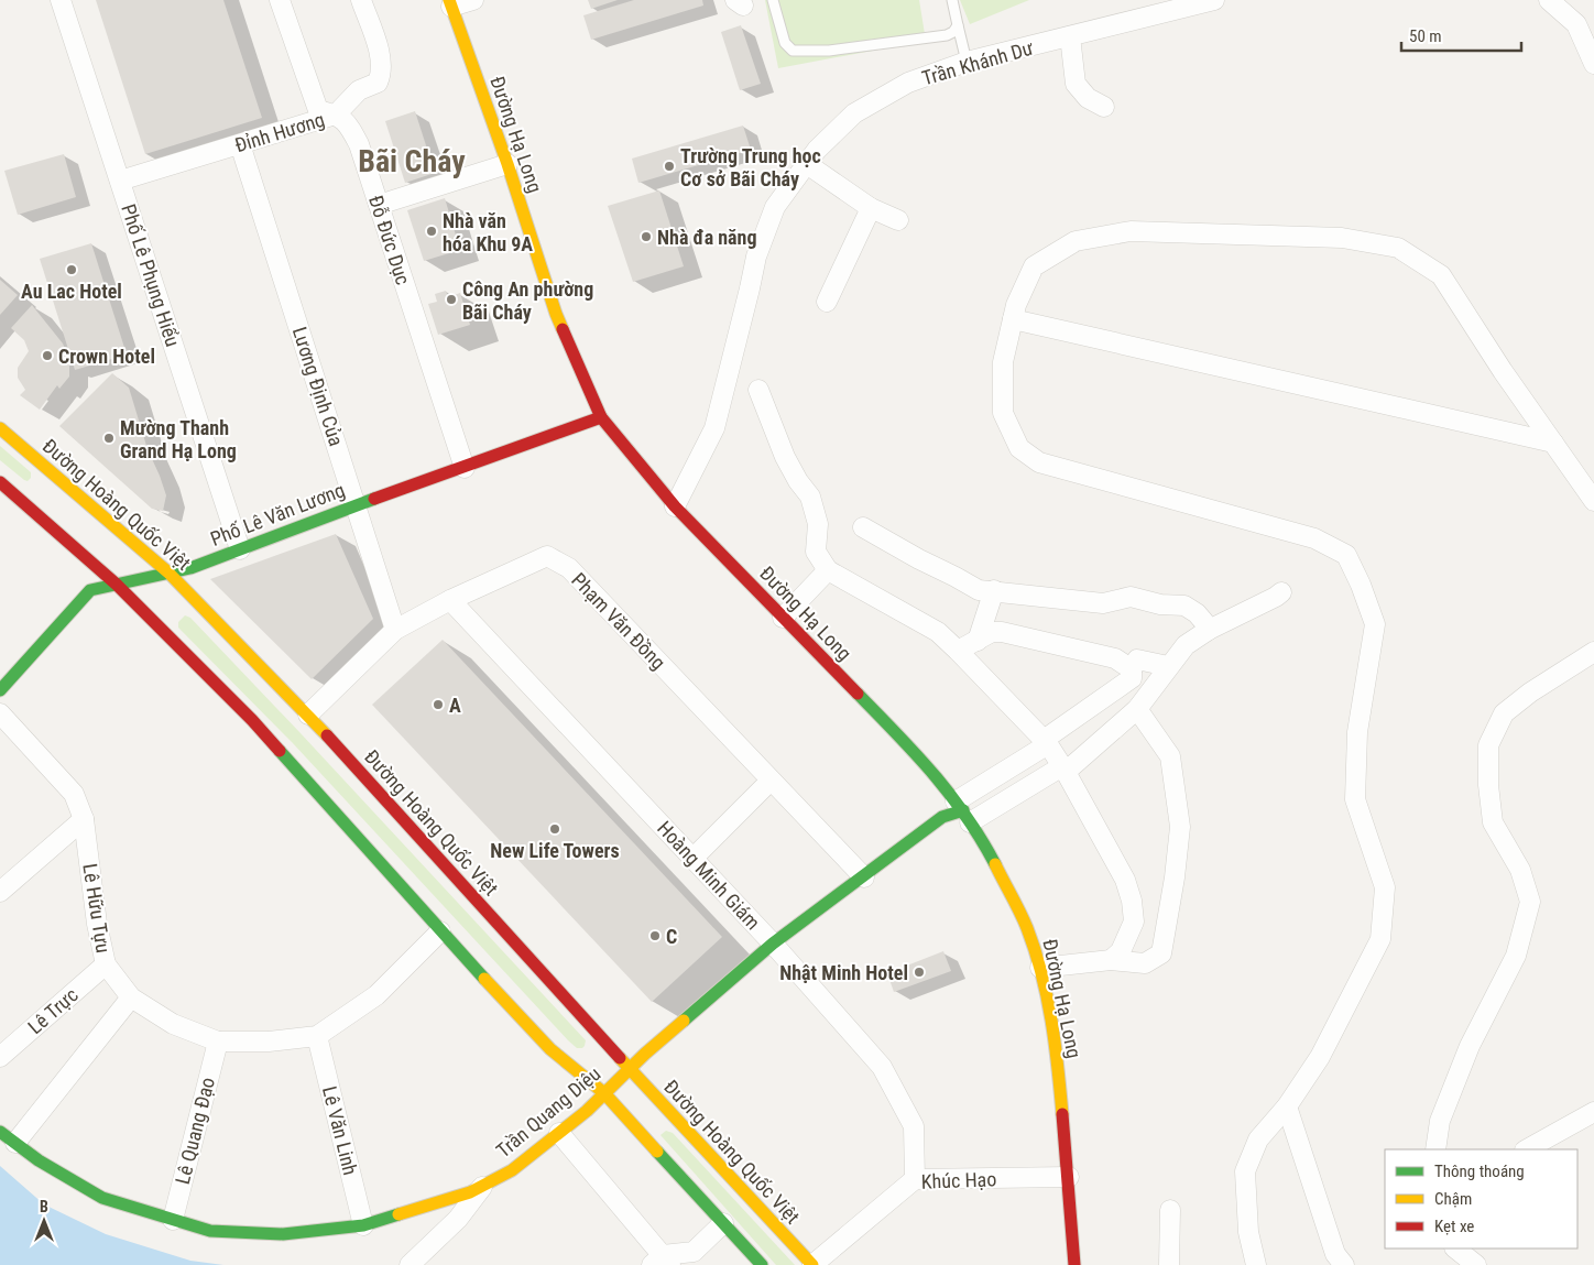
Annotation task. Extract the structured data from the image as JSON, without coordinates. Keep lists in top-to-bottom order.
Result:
{
  "streets": {
    "main road": [
      "Đường Hạ Long",
      "Đường Hoàng Quốc Việt",
      "Phố Lê Văn Lương",
      "Trần Quang Diệu"
    ],
    "street": [
      "Trần Khánh Dư",
      "Đỉnh Hương",
      "Đỗ Đức Dục",
      "Phố Lê Phụng Hiểu",
      "Lương Định Của",
      "Phạm Văn Đồng",
      "Hoàng Minh Giám",
      "Lê Hữu Tựu",
      "Lê Trực",
      "Lê Quang Đạo",
      "Lê Văn Linh",
      "Khúc Hạo"
    ]
  },
  "crossings": [
    ["Trần Khánh Dư", "Đường Hạ Long"],
    ["Đỉnh Hương", "Đỗ Đức Dục"],
    ["Đỉnh Hương", "Phố Lê Phụng Hiểu"],
    ["Đỉnh Hương", "Lương Định Của"],
    ["Đường Hạ Long", "Phố Lê Văn Lương"],
    ["Đường Hạ Long", "Trần Quang Diệu"],
    ["Đường Hạ Long", "Khúc Hạo"],
    ["Đỗ Đức Dục", "Phố Lê Văn Lương"],
    ["Phố Lê Phụng Hiểu", "Phố Lê Văn Lương"],
    ["Lương Định Của", "Phố Lê Văn Lương"],
    ["Lương Định Của", "Phạm Văn Đồng"],
    ["Đường Hoàng Quốc Việt", "Phố Lê Văn Lương"],
    ["Đường Hoàng Quốc Việt", "Phạm Văn Đồng"],
    ["Đường Hoàng Quốc Việt", "Trần Quang Diệu"],
    ["Đường Hoàng Quốc Việt", "Khúc Hạo"],
    ["Phạm Văn Đồng", "Hoàng Minh Giám"],
    ["Phạm Văn Đồng", "Trần Quang Diệu"],
    ["Hoàng Minh Giám", "Trần Quang Diệu"],
    ["Hoàng Minh Giám", "Khúc Hạo"],
    ["Lê Hữu Tựu", "Lê Trực"],
    ["Lê Hữu Tựu", "Lê Quang Đạo"],
    ["Lê Hữu Tựu", "Lê Văn Linh"],
    ["Trần Quang Diệu", "Lê Quang Đạo"],
    ["Trần Quang Diệu", "Lê Văn Linh"]
  ],
  "districts": ["Bãi Cháy"],
  "places": [
    "Trường Trung học Cơ sở Bãi Cháy",
    "Nhà văn hóa Khu 9A",
    "Nhà đa năng",
    "Au Lac Hotel",
    "Công An phường Bãi Cháy",
    "Crown Hotel",
    "Mường Thanh Grand Hạ Long",
    "A",
    "New Life Towers",
    "C",
    "Nhật Minh Hotel"
  ],
  "legend": ["Thông thoáng", "Chậm", "Kẹt xe"],
  "scale_bar": "50 m",
  "north": "top"
}
